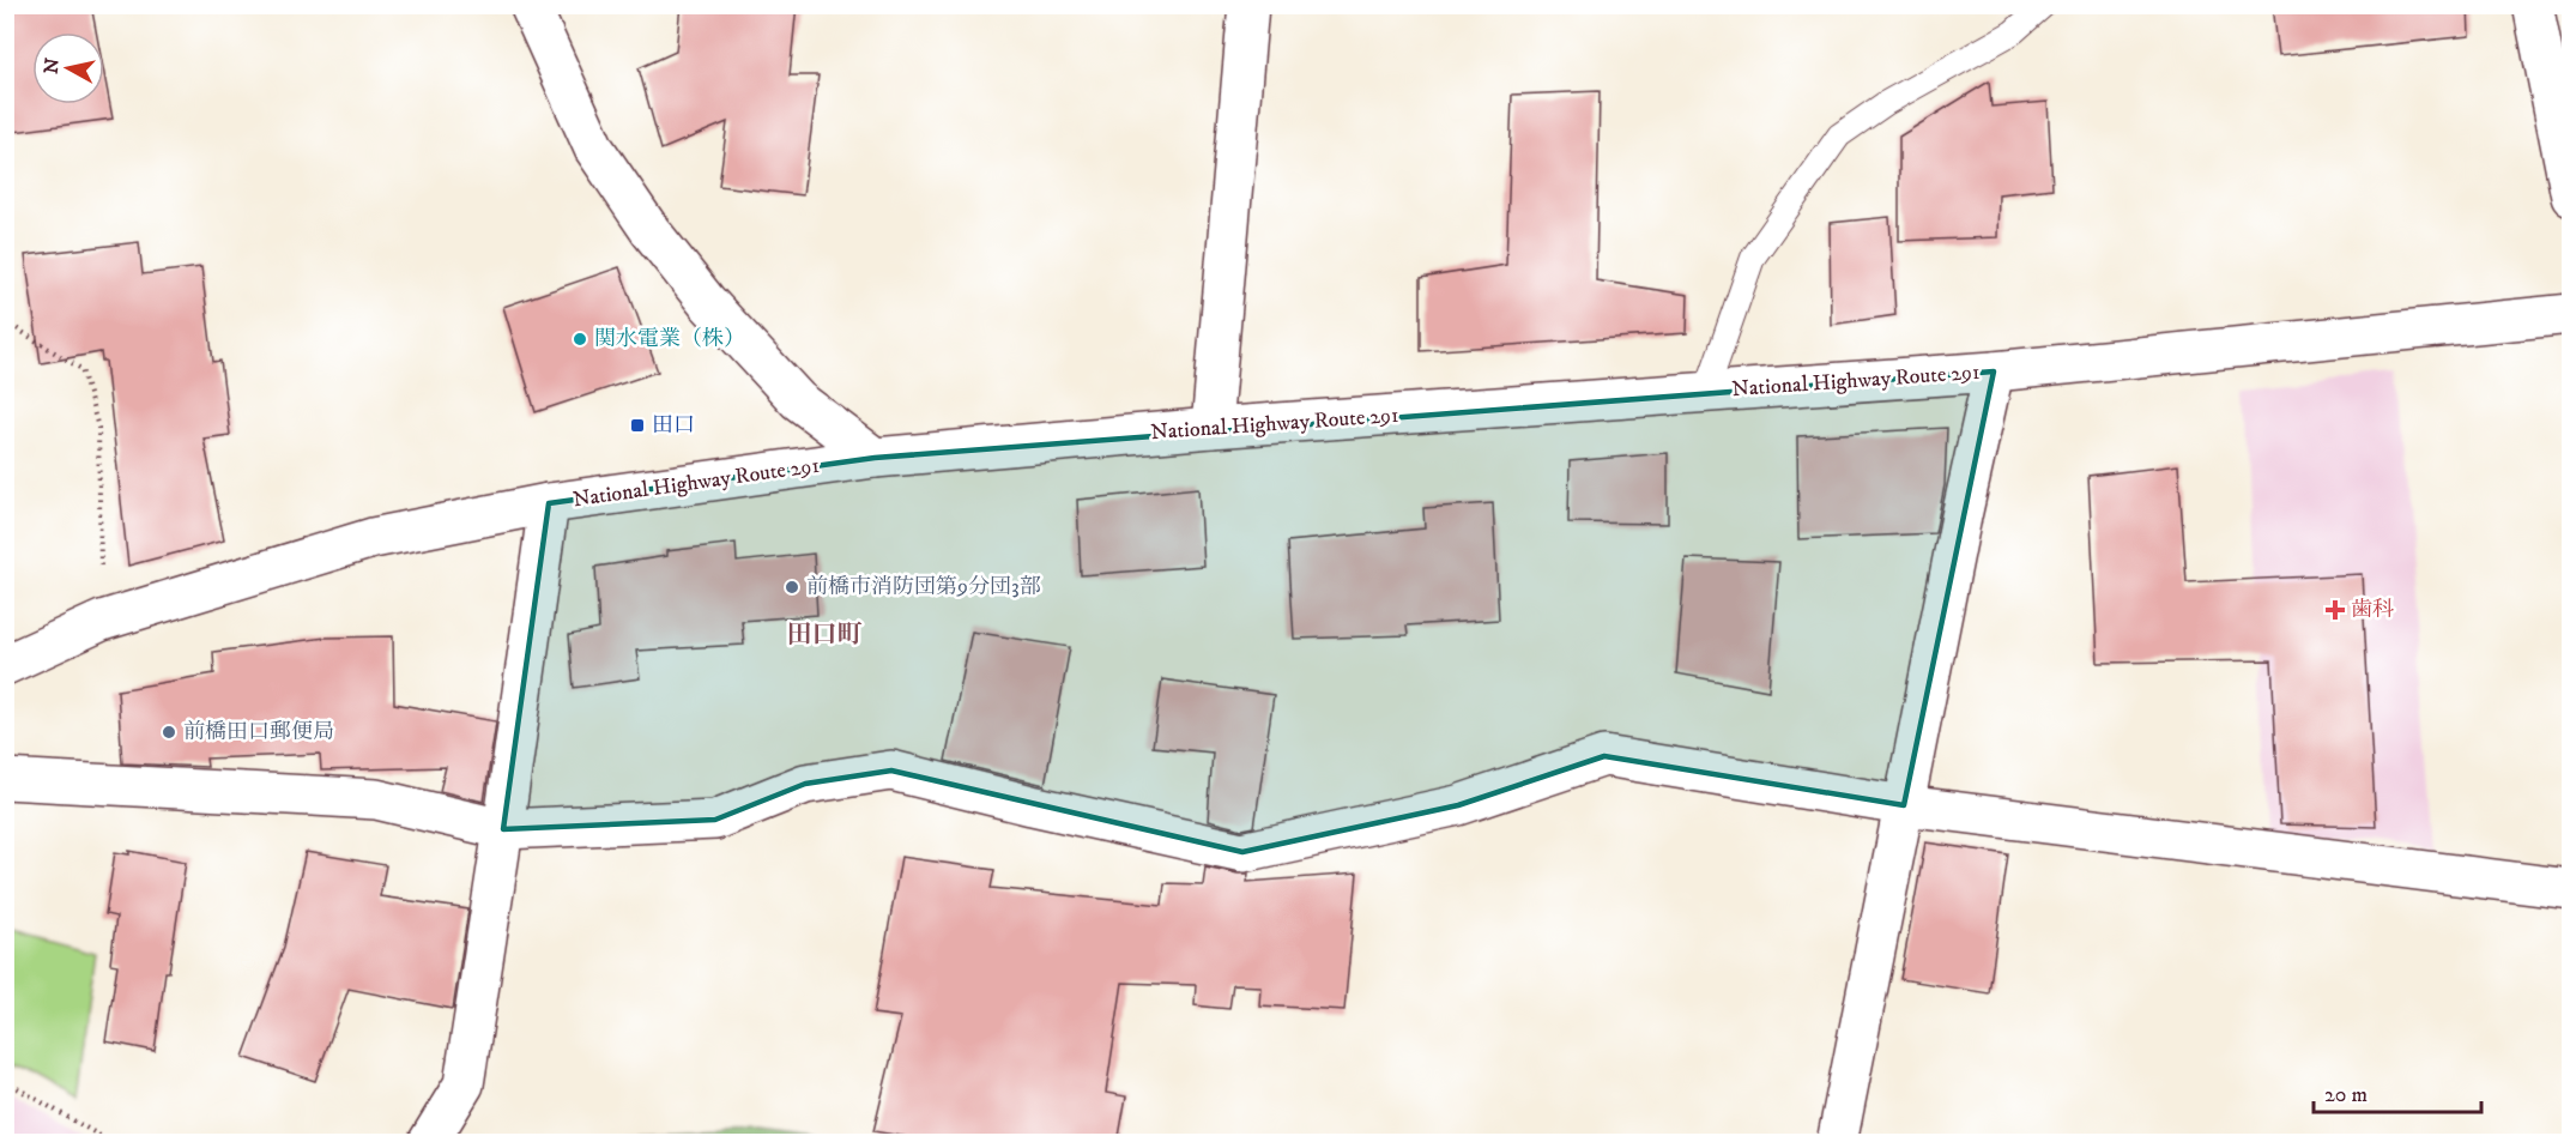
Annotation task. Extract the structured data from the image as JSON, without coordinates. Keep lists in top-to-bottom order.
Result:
{
  "streets": {
    "main road": ["National Highway Route 291"]
  },
  "districts": ["田口町"],
  "places": {
    "other": ["関水電業（株）", "前橋市消防団第9分団3部", "前橋田口郵便局"],
    "transit": ["田口"],
    "health": ["歯科"]
  },
  "scale_bar": "20 m",
  "north": "left"
}
